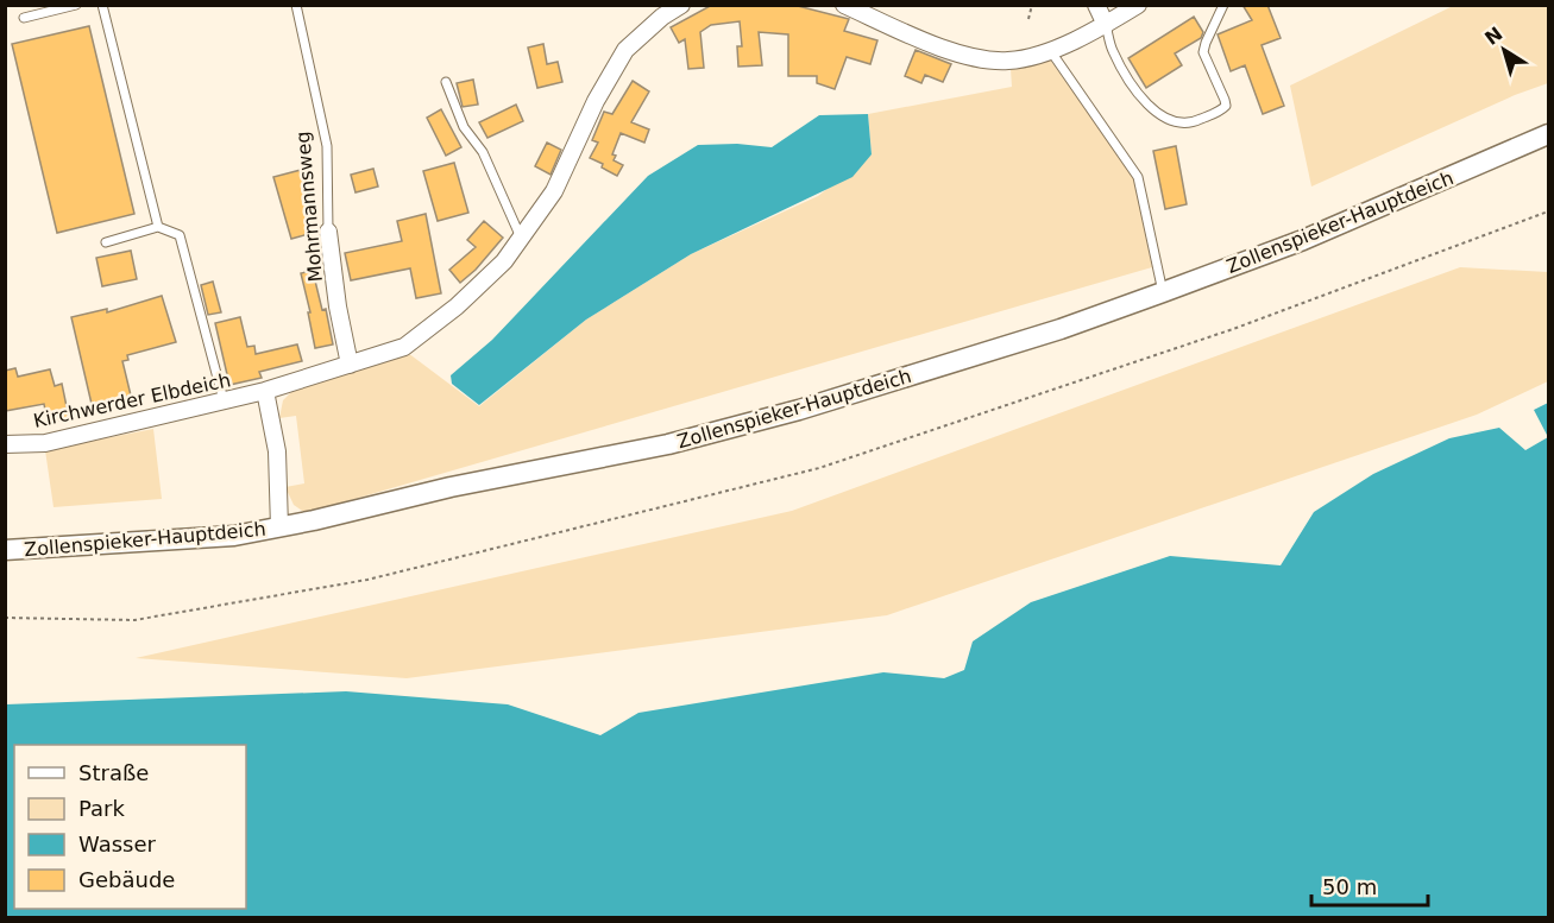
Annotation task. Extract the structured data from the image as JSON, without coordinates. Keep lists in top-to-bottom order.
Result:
{
  "streets": {
    "street": ["Mohrmannsweg", "Zollenspieker-Hauptdeich", "Kirchwerder Elbdeich"]
  },
  "crossings": [
    ["Mohrmannsweg", "Kirchwerder Elbdeich"]
  ],
  "legend": [
    "Straße",
    "Park",
    "Wasser",
    "Gebäude"
  ],
  "scale_bar": "50 m",
  "north": "top left"
}
